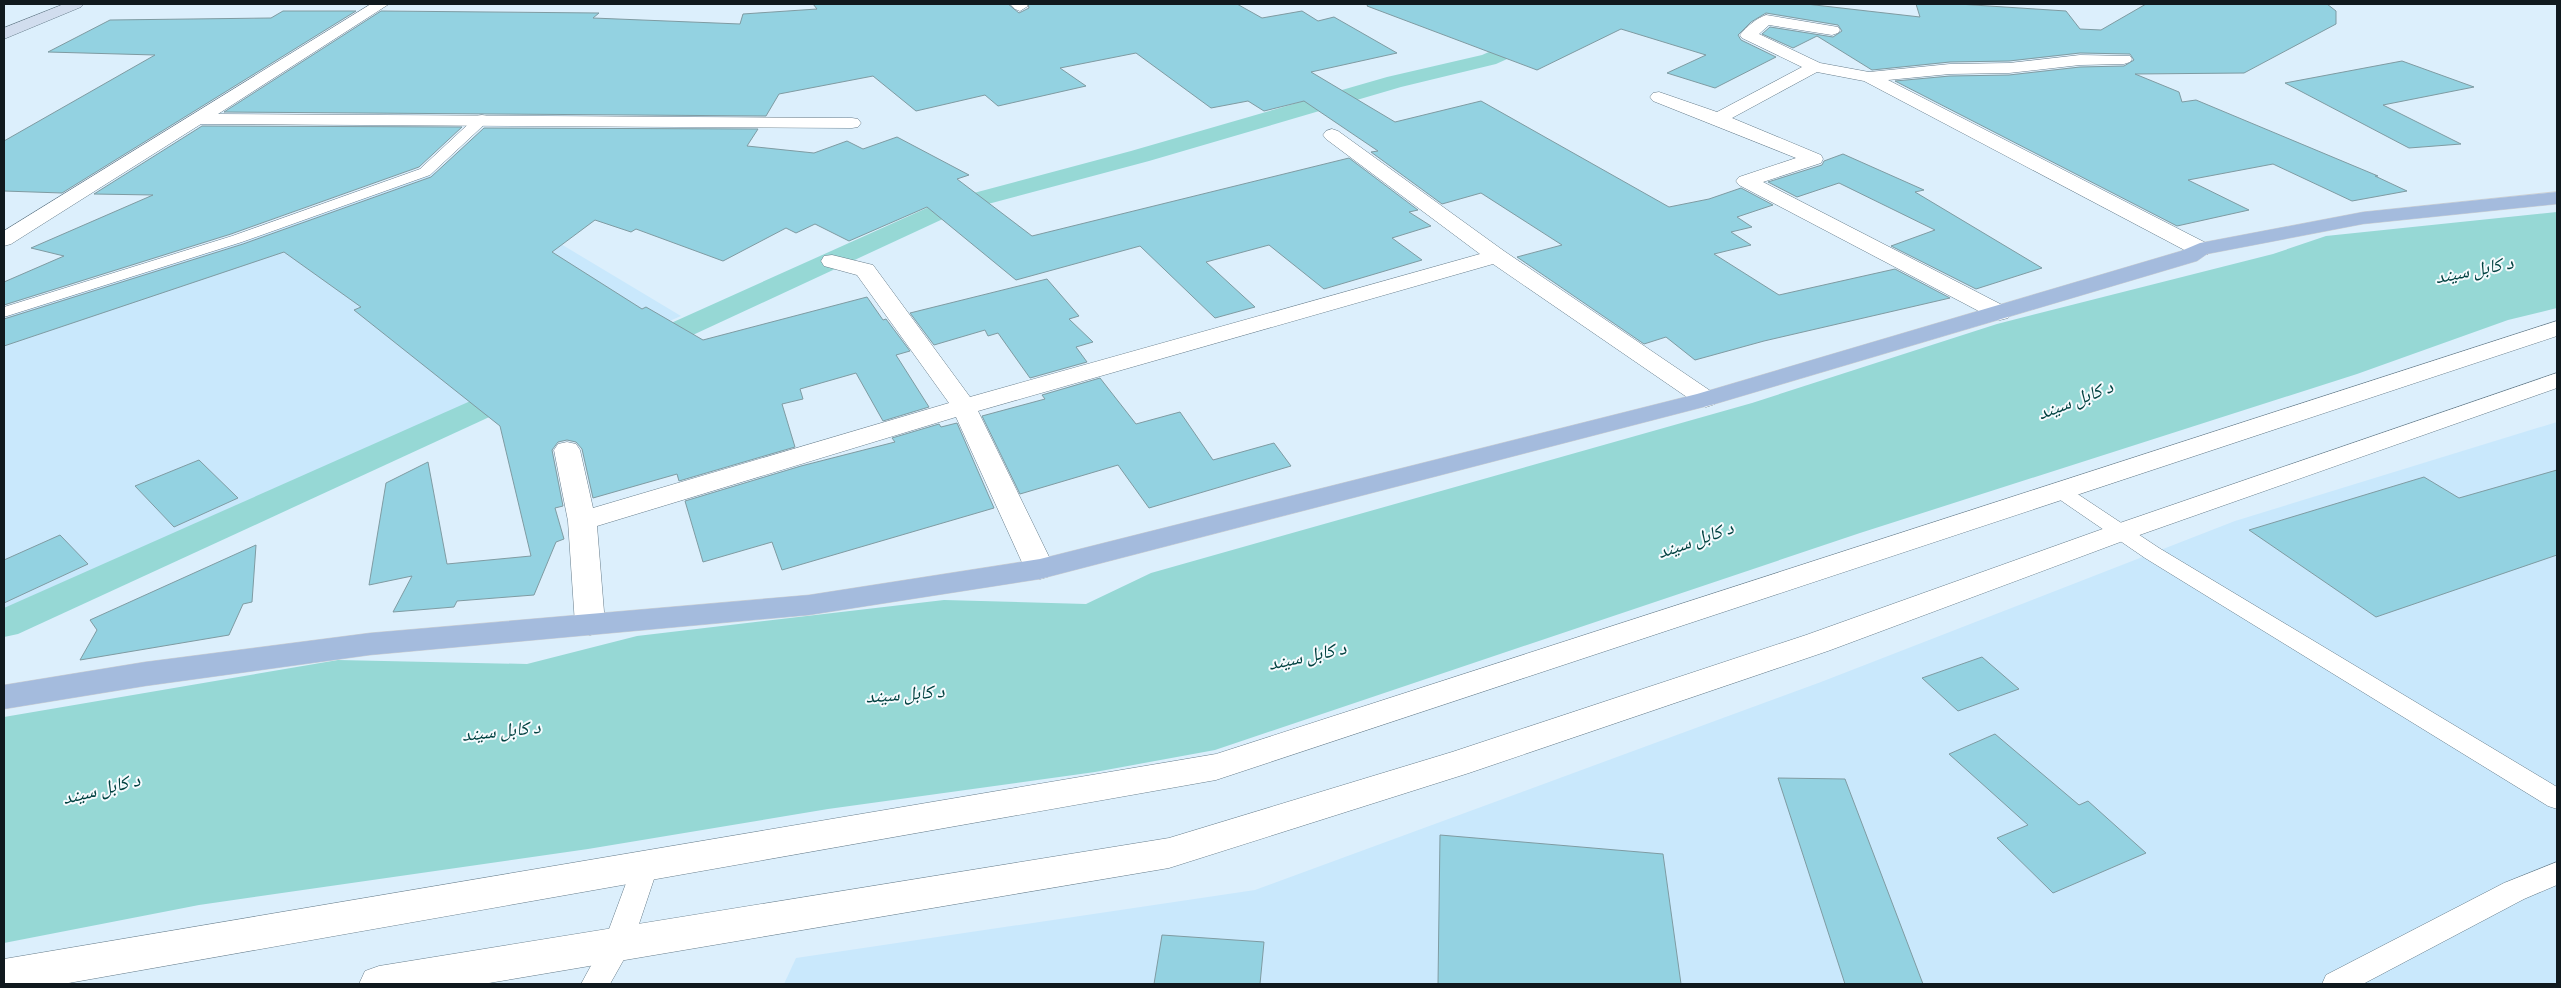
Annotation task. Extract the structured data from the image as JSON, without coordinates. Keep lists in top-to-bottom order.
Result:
{
  "water": ["د کابل سيند"]
}
